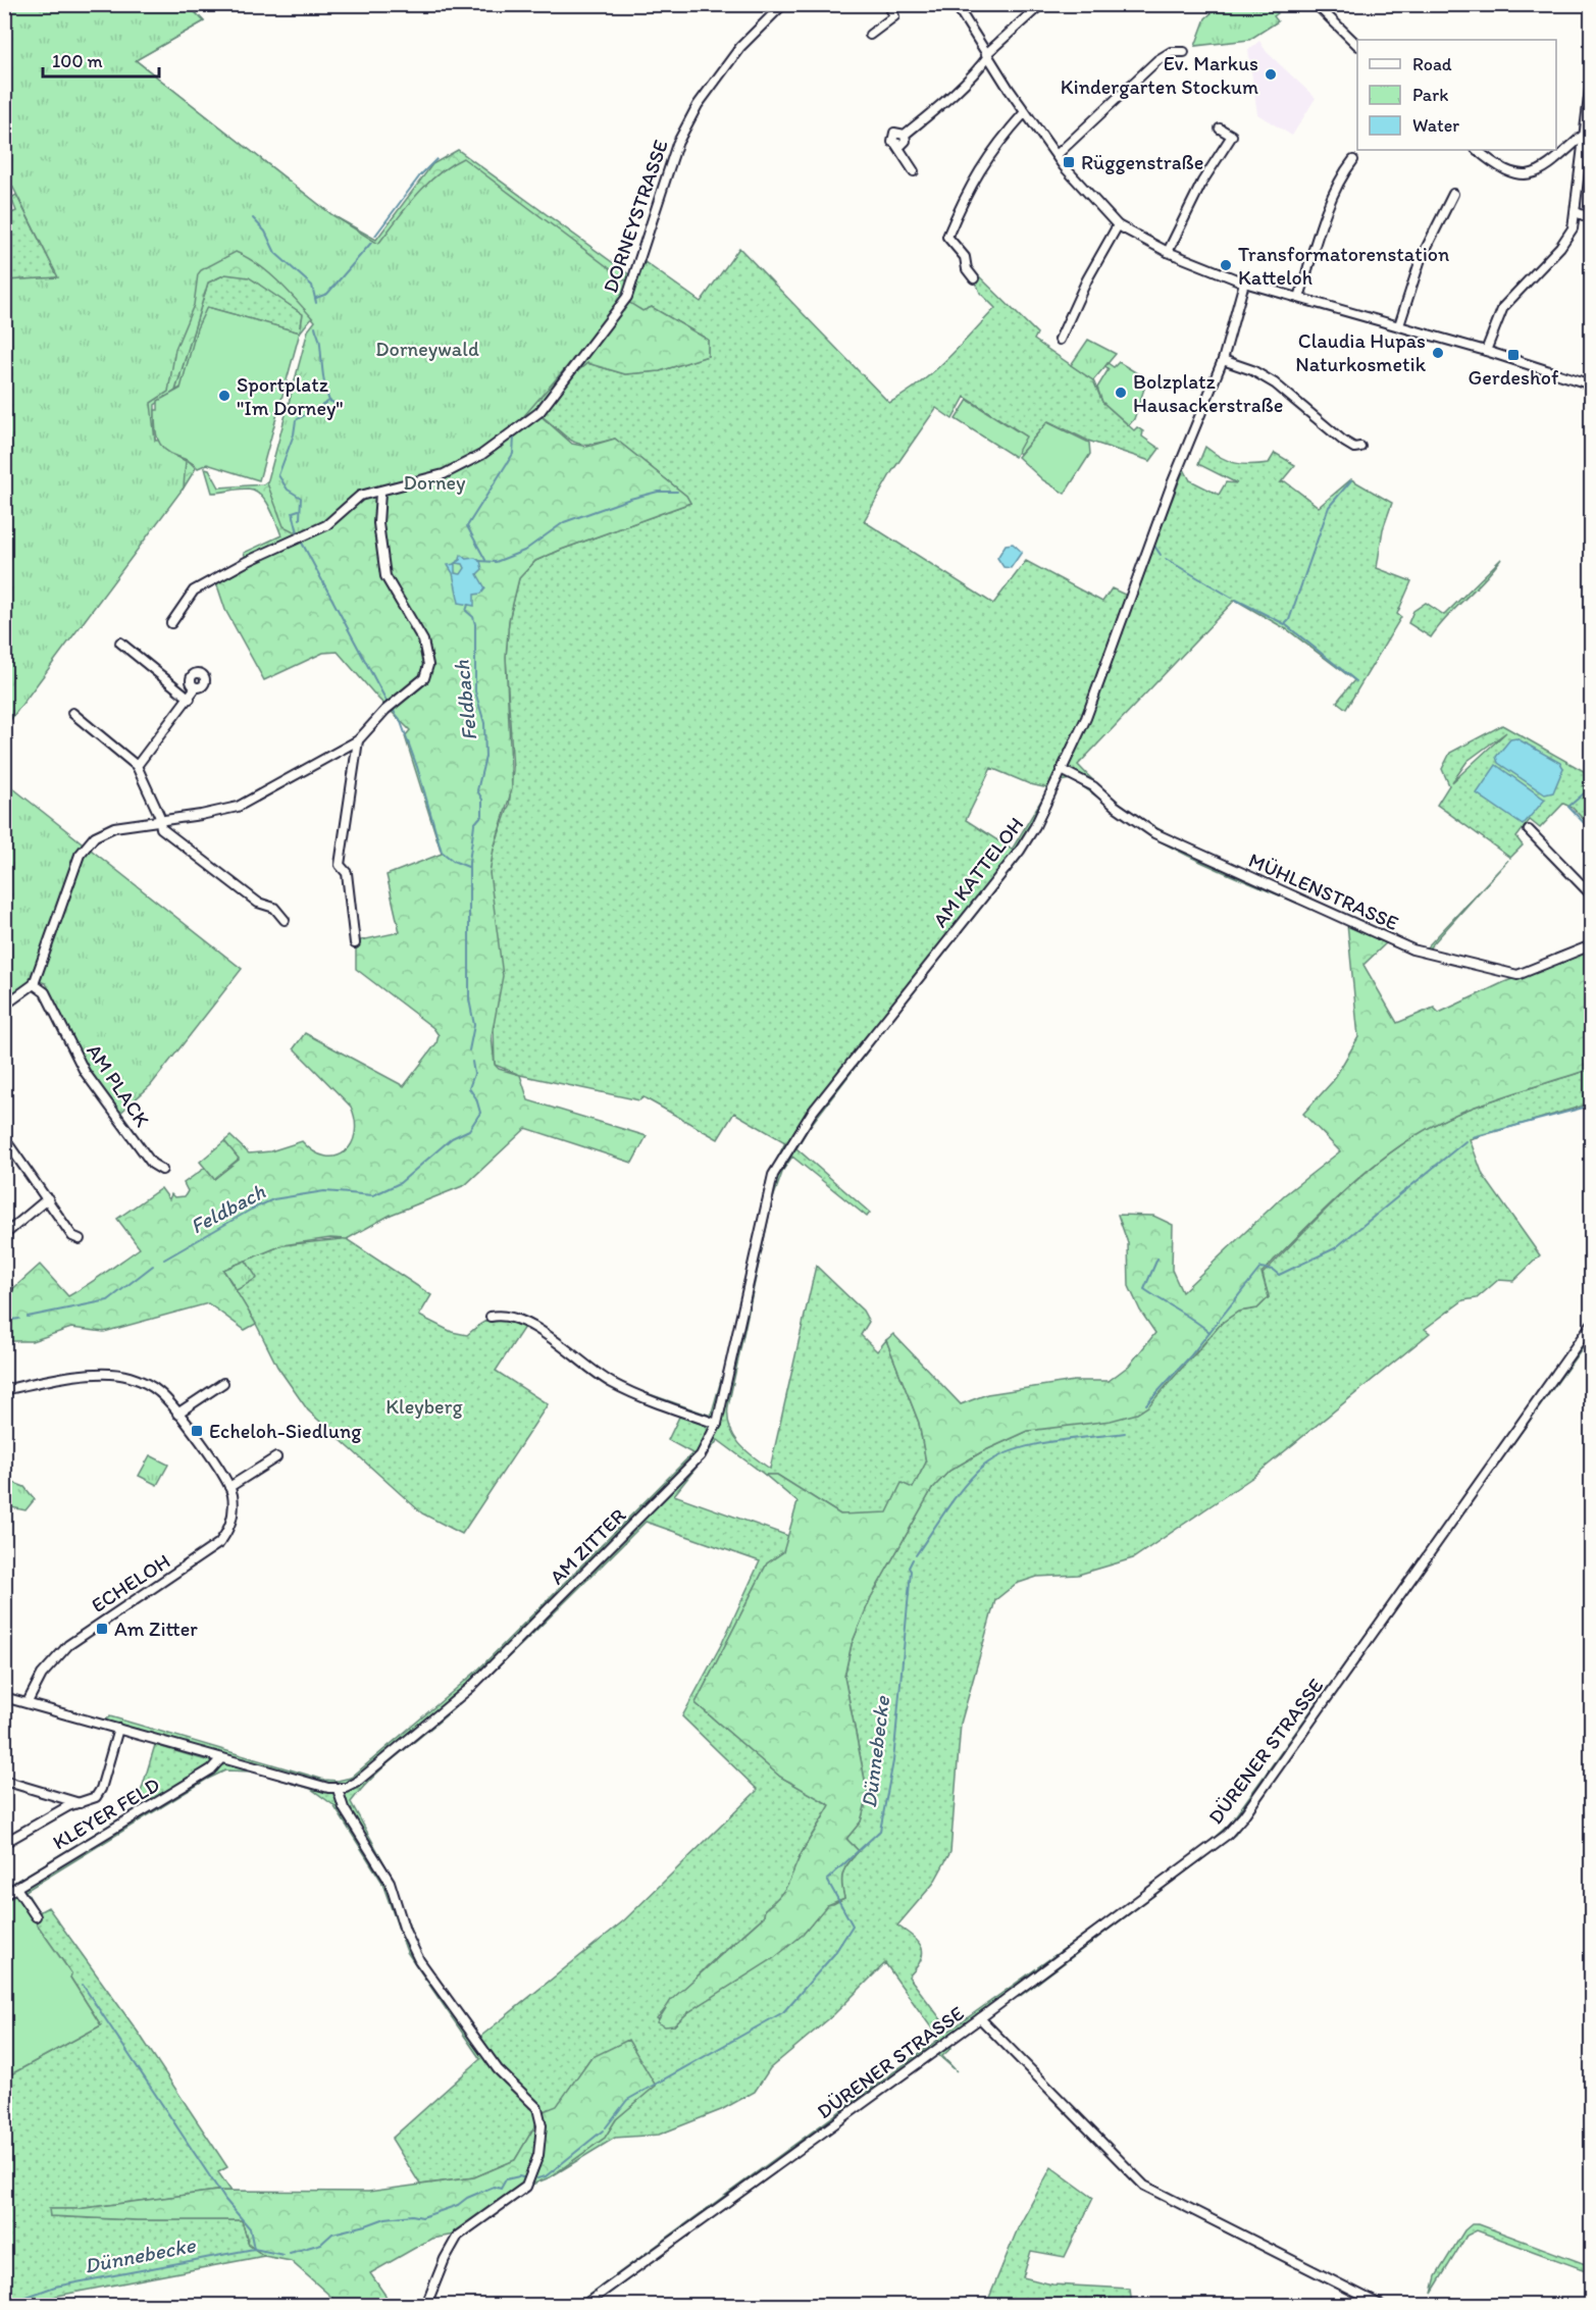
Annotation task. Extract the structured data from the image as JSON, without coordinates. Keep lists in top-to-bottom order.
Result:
{
  "streets": {
    "street": [
      "DORNEYSTRASSE",
      "AM KATTELOH",
      "MÜHLENSTRASSE",
      "AM PLACK",
      "AM ZITTER",
      "ECHELOH",
      "DÜRENER STRASSE",
      "KLEYER FELD"
    ]
  },
  "crossings": [
    ["AM KATTELOH", "MÜHLENSTRASSE"],
    ["AM KATTELOH", "AM ZITTER"]
  ],
  "water": ["Feldbach", "Dünnebecke"],
  "parks": ["Dorneywald", "Dorney", "Kleyberg"],
  "places": {
    "other": [
      "Ev. Markus Kindergarten Stockum",
      "Transformatorenstation Katteloh",
      "Claudia Hupas Naturkosmetik",
      "Bolzplatz Hausackerstraße",
      "Sportplatz \"Im Dorney\""
    ],
    "transit": [
      "Rüggenstraße",
      "Gerdeshof",
      "Echeloh-Siedlung",
      "Am Zitter"
    ]
  },
  "legend": ["Road", "Park", "Water"],
  "scale_bar": "100 m"
}
